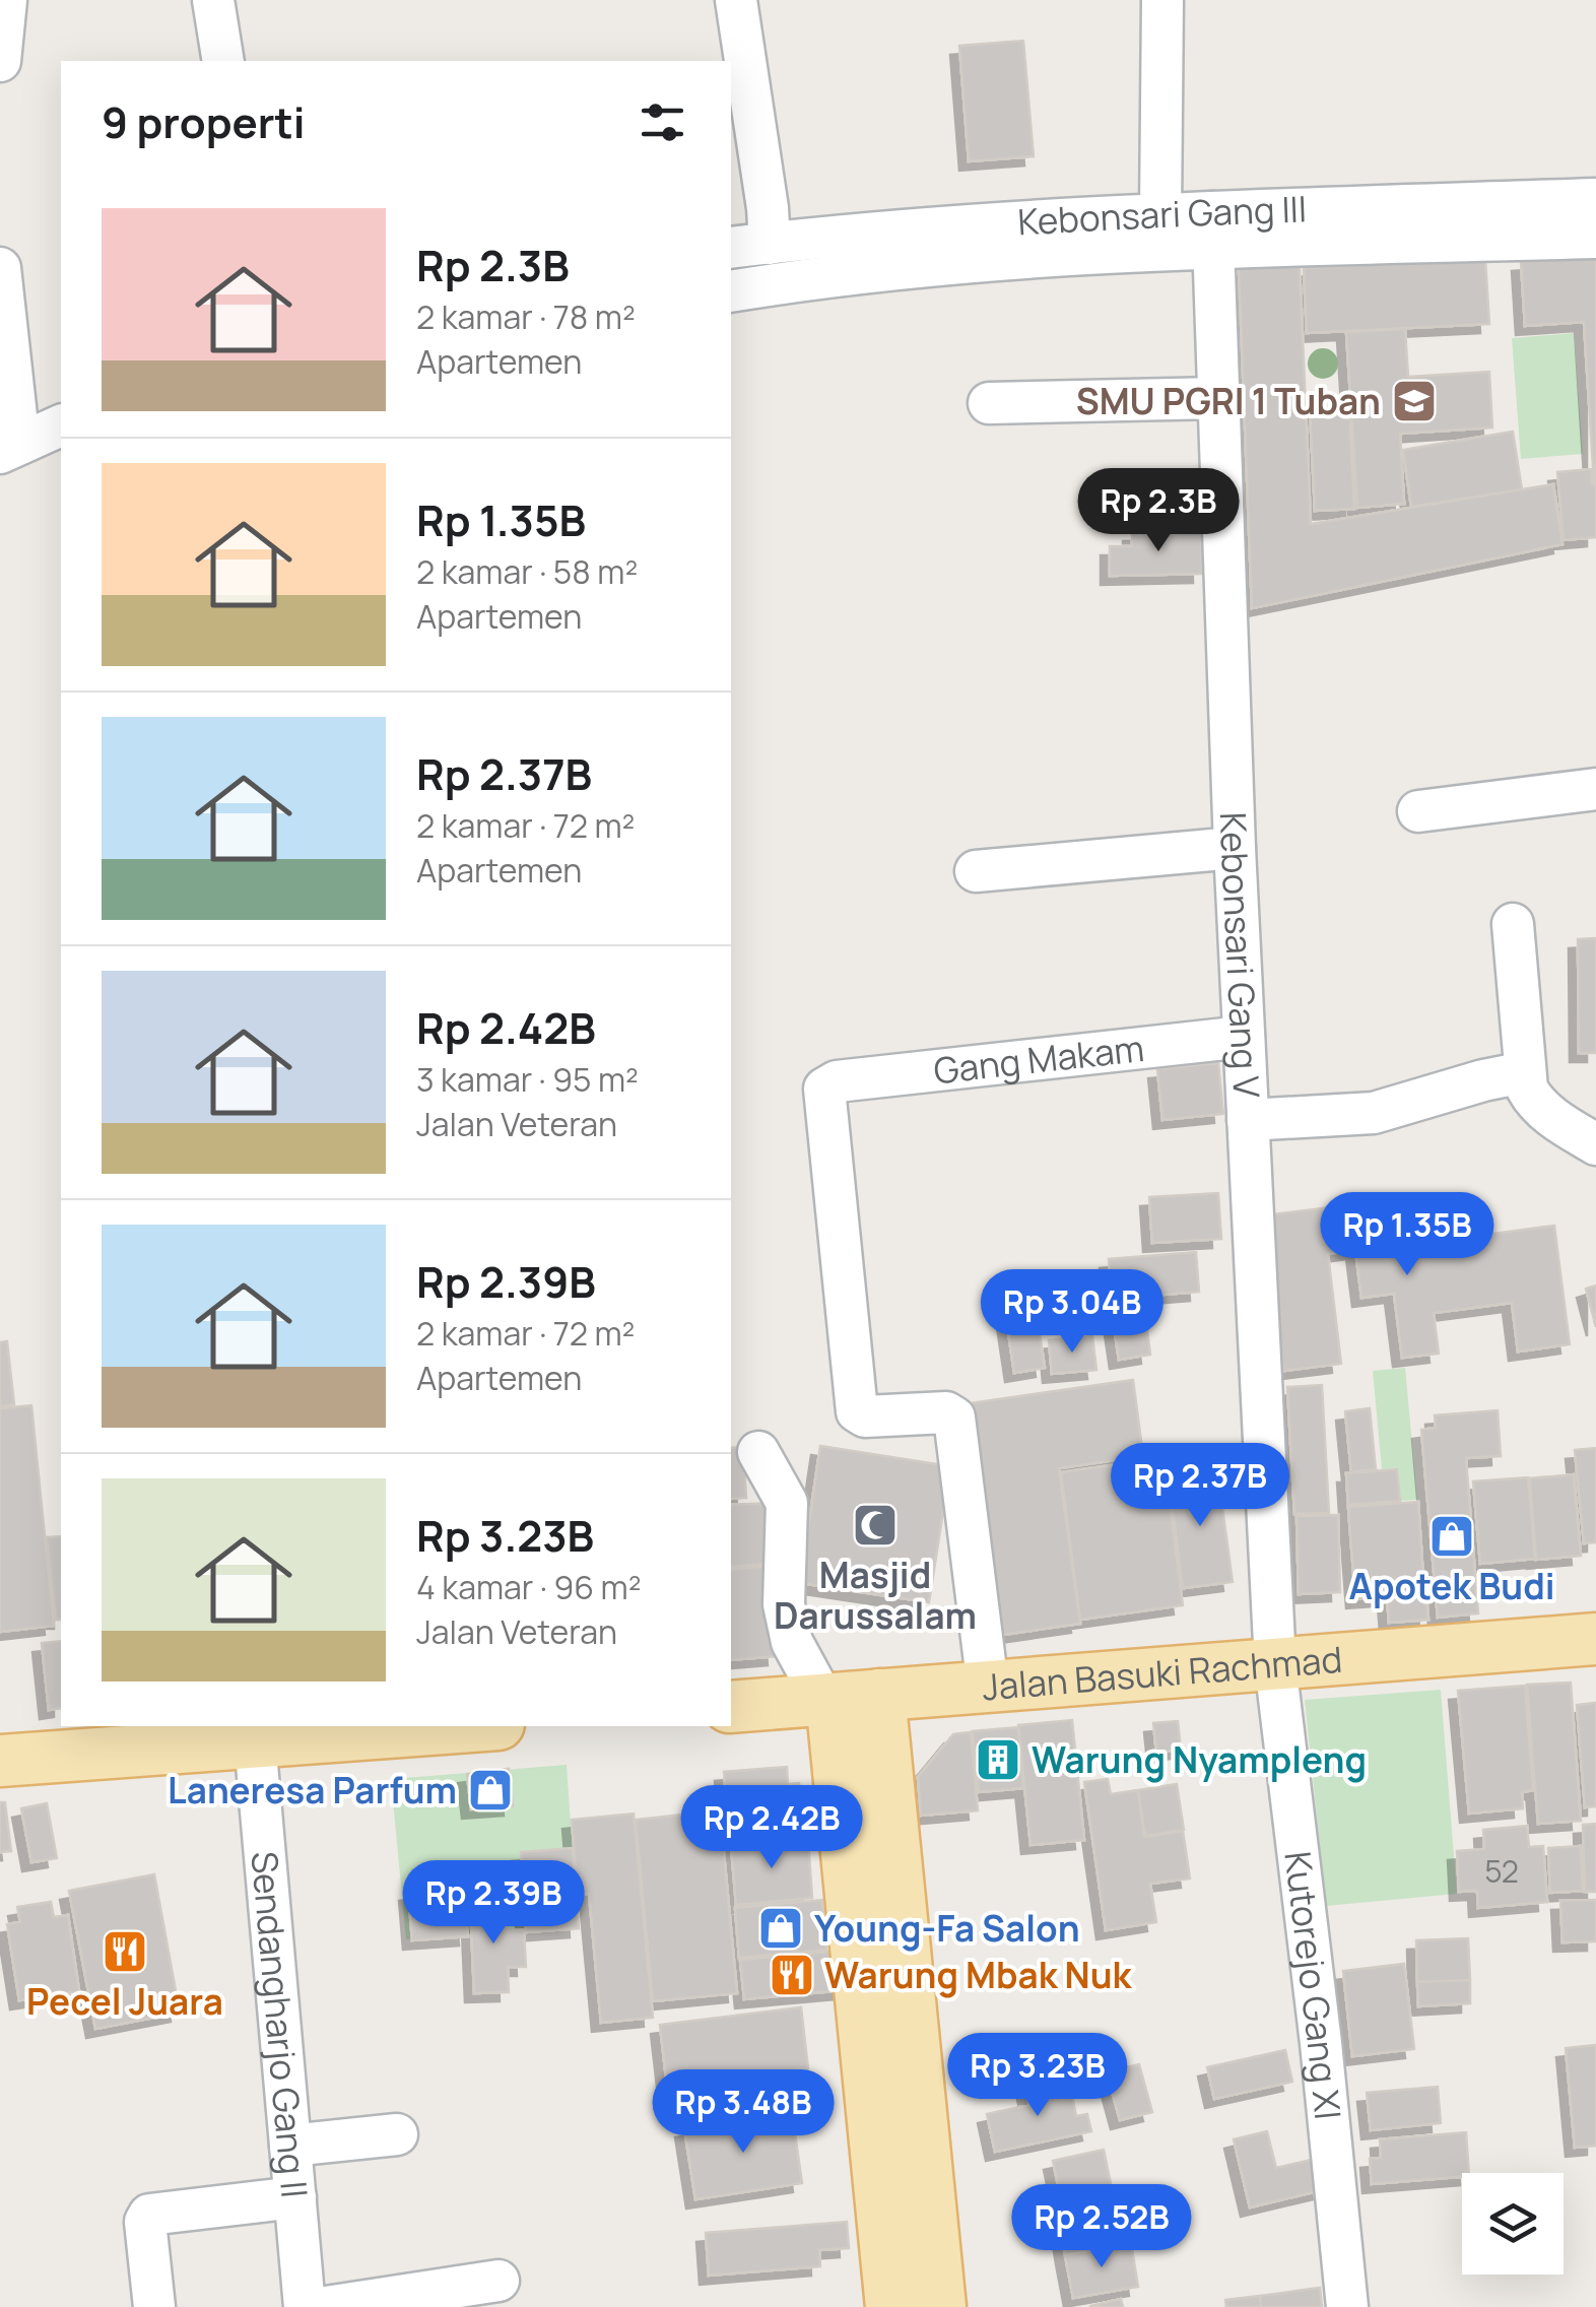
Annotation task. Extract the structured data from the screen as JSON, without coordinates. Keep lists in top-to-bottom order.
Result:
{
  "streets": {
    "main road": ["Jalan Basuki Rachmad"],
    "street": [
      "Kebonsari Gang III",
      "Kebonsari Gang V",
      "Gang Makam",
      "Kutorejo Gang XI",
      "Sendangharjo Gang II"
    ]
  },
  "crossings": [
    ["Kebonsari Gang III", "Kebonsari Gang V"],
    ["Kebonsari Gang V", "Gang Makam"],
    ["Kebonsari Gang V", "Jalan Basuki Rachmad"],
    ["Kebonsari Gang V", "Kutorejo Gang XI"],
    ["Gang Makam", "Jalan Basuki Rachmad"],
    ["Jalan Basuki Rachmad", "Kutorejo Gang XI"]
  ],
  "places": {
    "school or university": ["SMU PGRI 1 Tuban"],
    "mosque": ["Masjid Darussalam"],
    "shop": ["Apotek Budi", "Laneresa Parfum", "Young-Fa Salon"],
    "building": ["Warung Nyampleng"],
    "restaurant": ["Pecel Juara", "Warung Mbak Nuk"]
  },
  "house_numbers": ["52"],
  "page": {
    "heading": "9 properti",
    "list": [
      {
        "name": "Rp 2.3B",
        "note": "2 kamar · 78 m² · Apartemen"
      },
      {
        "name": "Rp 1.35B",
        "note": "2 kamar · 58 m² · Apartemen"
      },
      {
        "name": "Rp 2.37B",
        "note": "2 kamar · 72 m² · Apartemen"
      },
      {
        "name": "Rp 2.42B",
        "note": "3 kamar · 95 m² · Jalan Veteran"
      },
      {
        "name": "Rp 2.39B",
        "note": "2 kamar · 72 m² · Apartemen"
      },
      {
        "name": "Rp 3.23B",
        "note": "4 kamar · 96 m² · Jalan Veteran"
      }
    ],
    "price": [
      "Rp 2.3B",
      "Rp 1.35B",
      "Rp 3.04B",
      "Rp 2.37B",
      "Rp 2.42B",
      "Rp 2.39B",
      "Rp 3.23B",
      "Rp 3.48B",
      "Rp 2.52B"
    ]
  }
}
